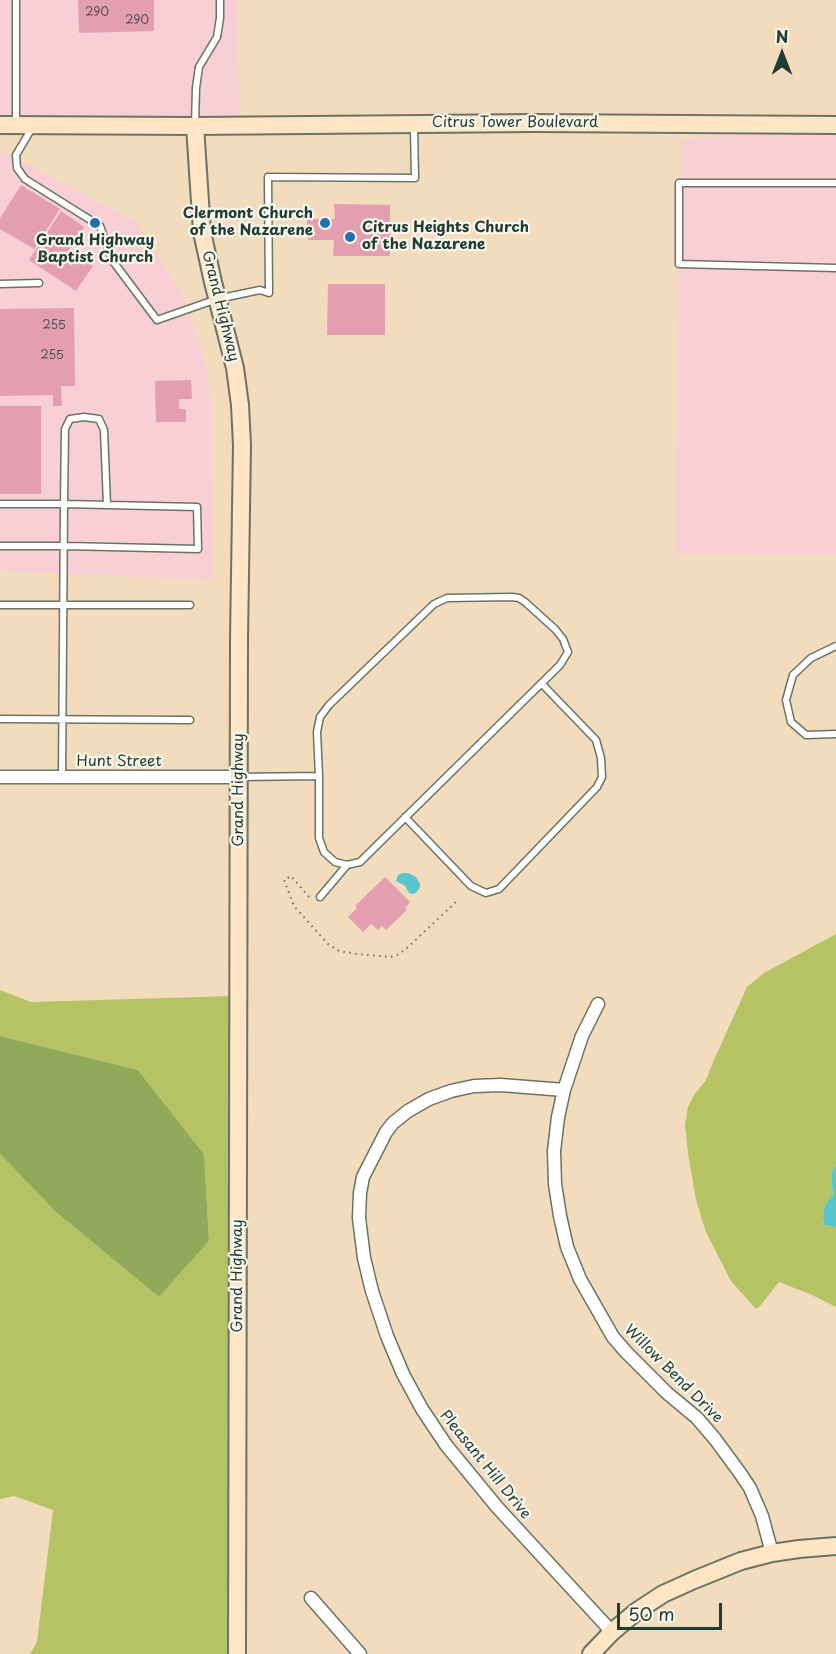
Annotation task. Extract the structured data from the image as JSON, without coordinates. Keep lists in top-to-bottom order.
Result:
{
  "streets": {
    "street": [
      "Citrus Tower Boulevard",
      "Grand Highway",
      "Hunt Street",
      "Willow Bend Drive",
      "Pleasant Hill Drive"
    ]
  },
  "crossings": [
    ["Citrus Tower Boulevard", "Grand Highway"],
    ["Grand Highway", "Hunt Street"],
    ["Willow Bend Drive", "Pleasant Hill Drive"]
  ],
  "places": ["Grand Highway Baptist Church", "Clermont Church of the Nazarene", "Citrus Heights Church of the Nazarene"],
  "house_numbers": [
    "290",
    "290",
    "255",
    "255"
  ],
  "scale_bar": "50 m",
  "north": "top"
}
